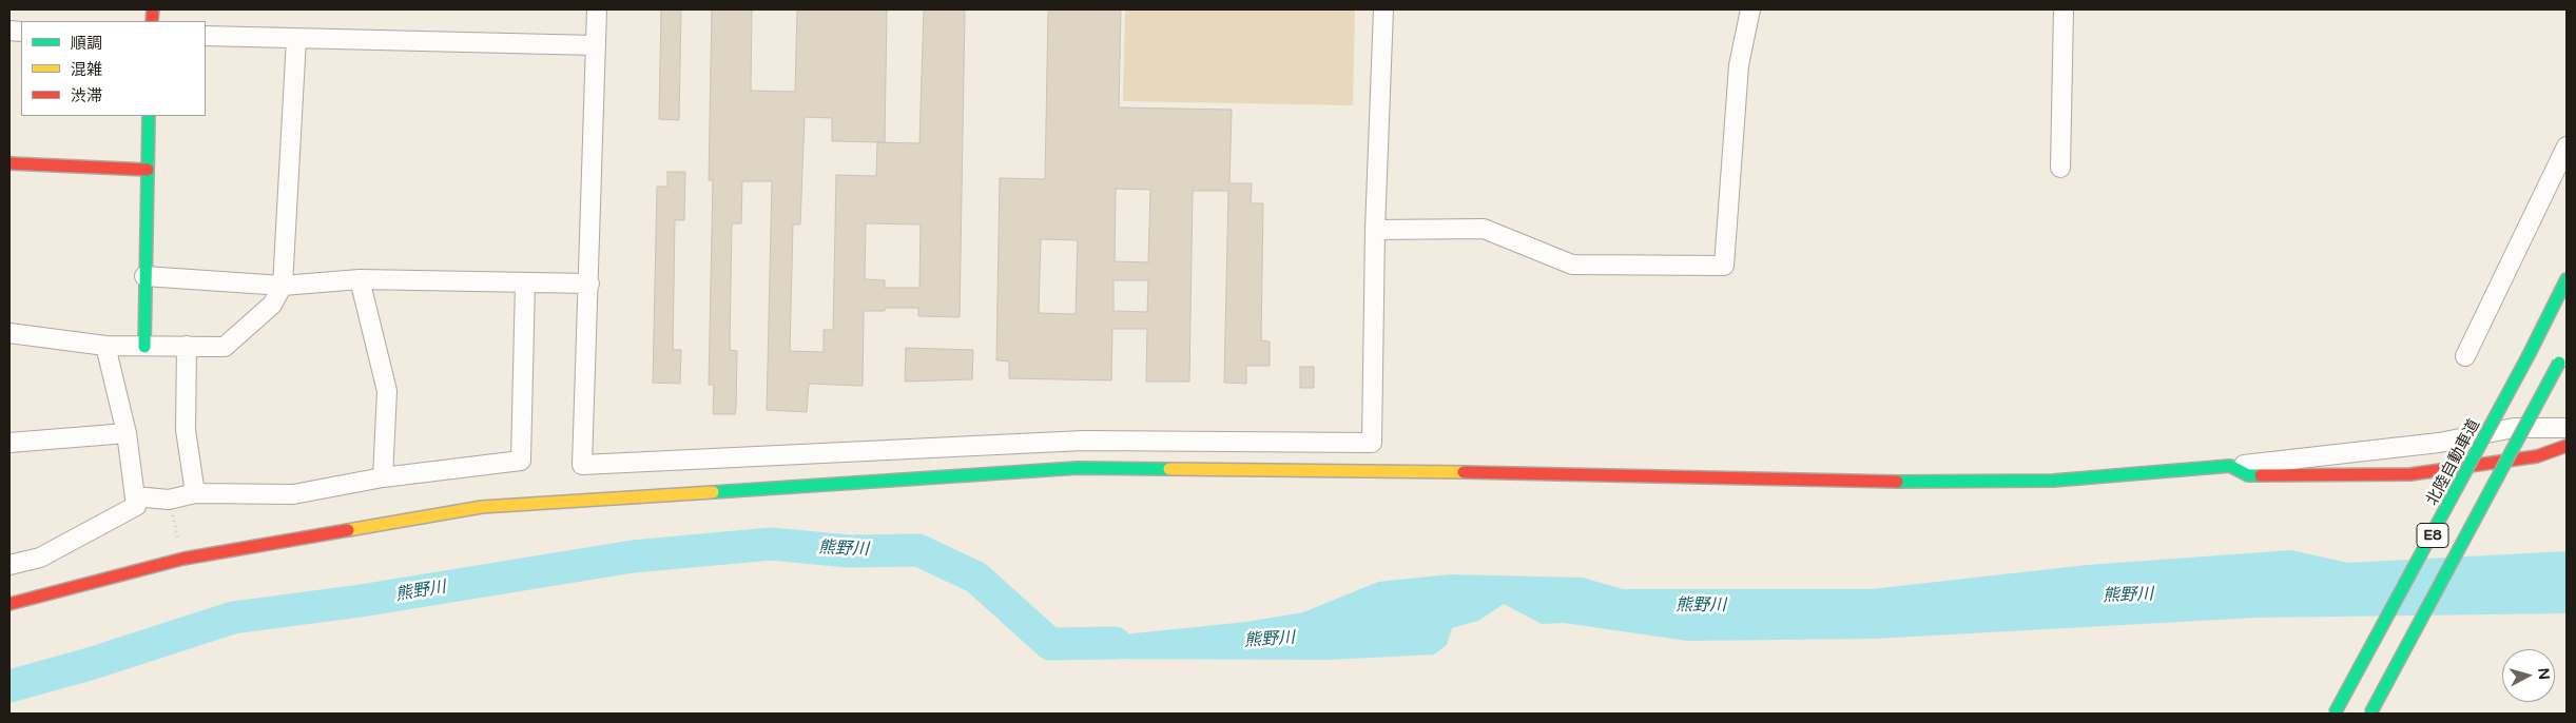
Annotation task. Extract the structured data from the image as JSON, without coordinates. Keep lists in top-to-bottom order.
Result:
{
  "streets": {
    "main road": ["北陸自動車道", "E8"]
  },
  "water": ["熊野川"],
  "legend": ["順調", "混雑", "渋滞"],
  "north": "right"
}
